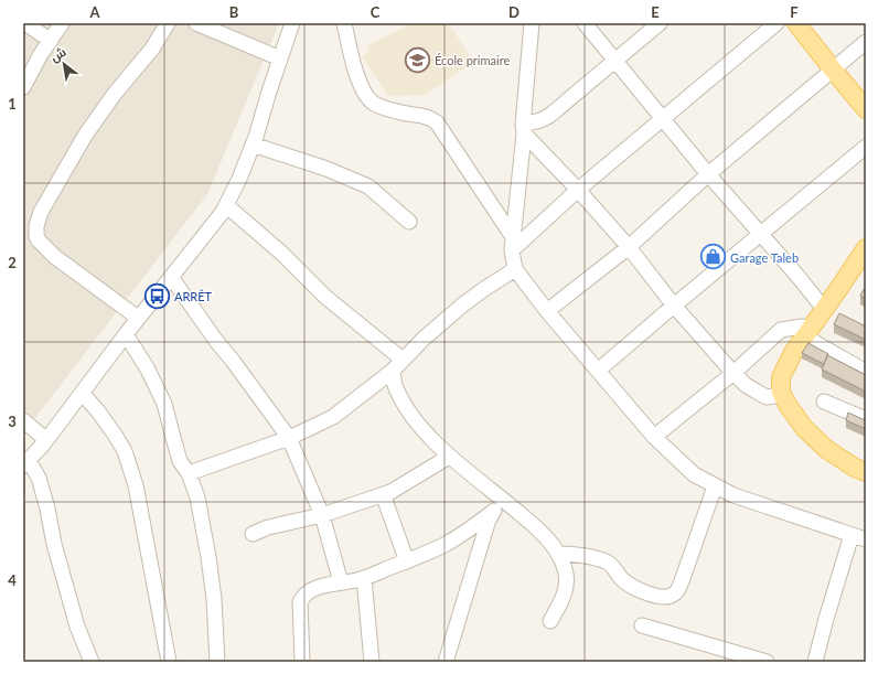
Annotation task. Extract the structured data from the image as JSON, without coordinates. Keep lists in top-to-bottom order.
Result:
{
  "places": {
    "school or university": ["École primaire"],
    "shop": ["Garage Taleb"],
    "bus stop": ["ARRÊT"]
  },
  "north": "top left",
  "grid": {
    "columns": [
      "A",
      "B",
      "C",
      "D",
      "E",
      "F"
    ],
    "rows": [
      "1",
      "2",
      "3",
      "4"
    ]
  }
}
